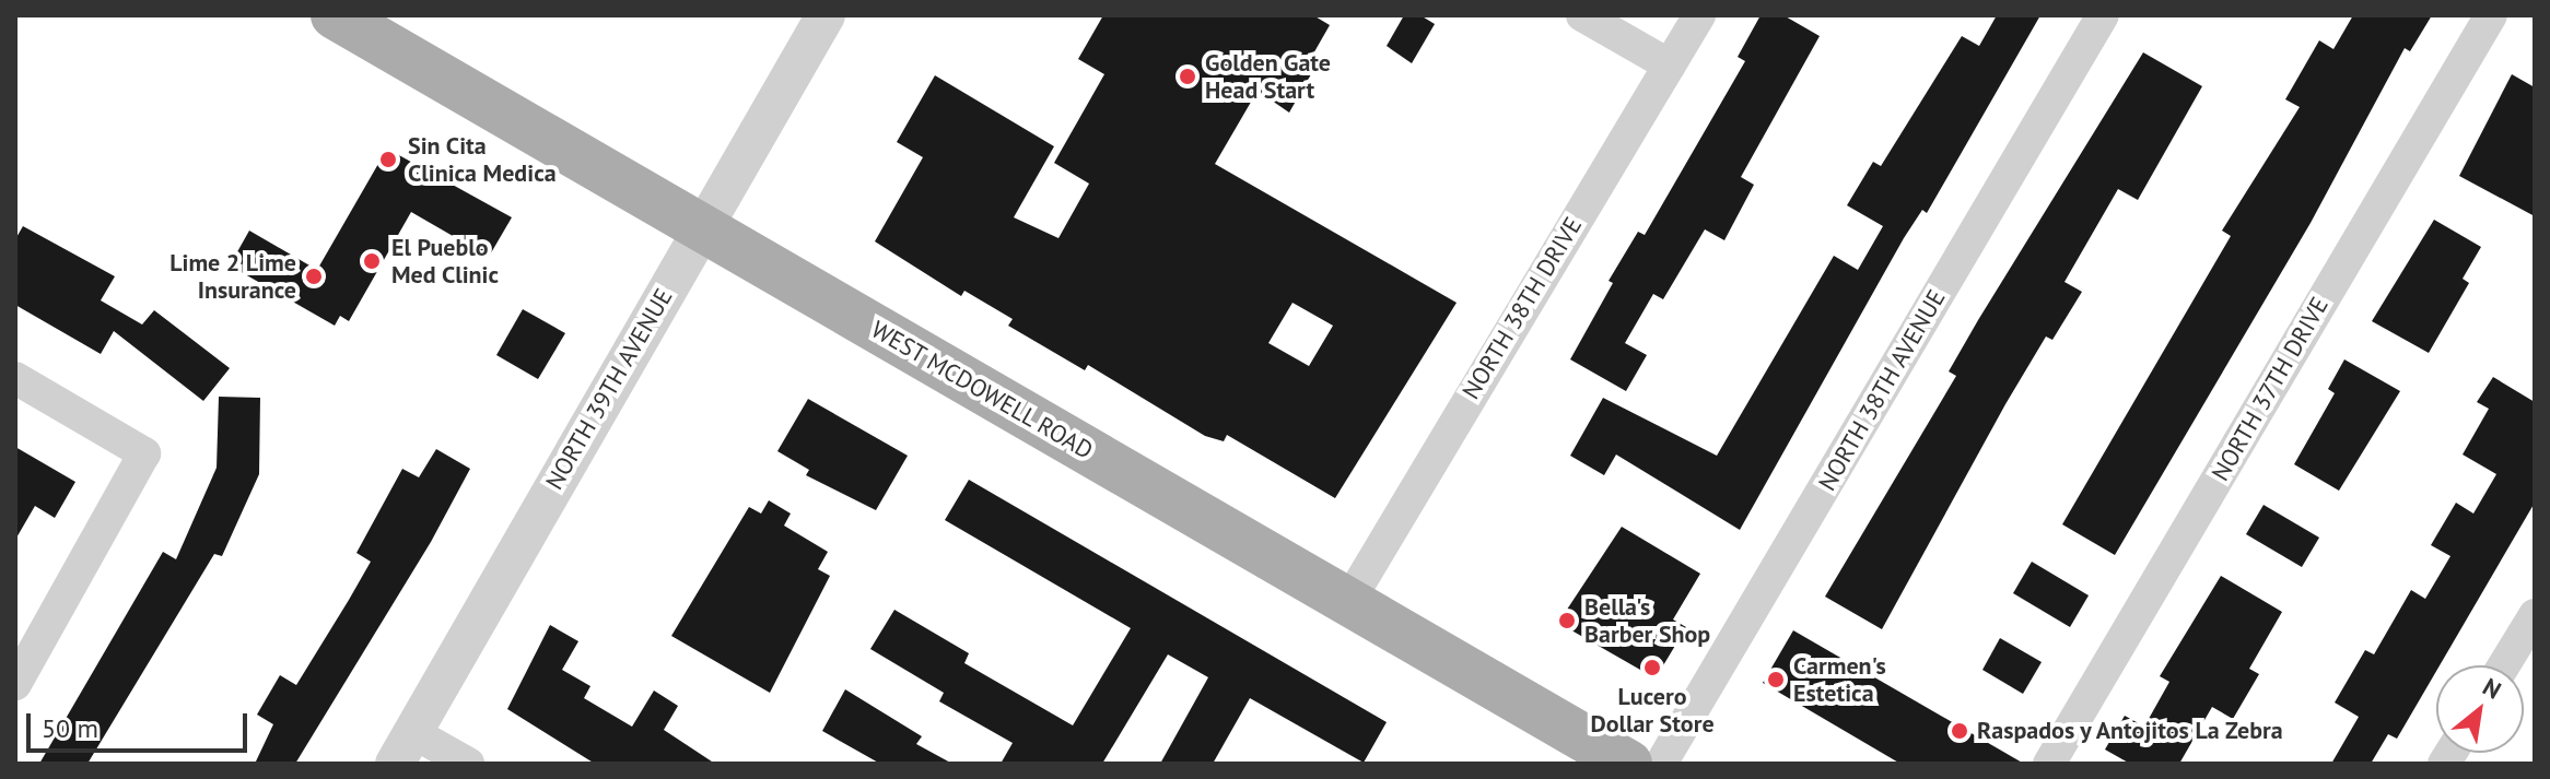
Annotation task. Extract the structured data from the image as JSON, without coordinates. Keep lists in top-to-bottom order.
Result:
{
  "streets": {
    "main road": ["WEST MCDOWELL ROAD"],
    "street": [
      "NORTH 38TH DRIVE",
      "NORTH 39TH AVENUE",
      "NORTH 37TH DRIVE",
      "NORTH 38TH AVENUE"
    ]
  },
  "crossings": [
    ["NORTH 38TH DRIVE", "WEST MCDOWELL ROAD"],
    ["NORTH 39TH AVENUE", "WEST MCDOWELL ROAD"]
  ],
  "places": [
    "Golden Gate Head Start",
    "Sin Cita Clinica Medica",
    "El Pueblo Med Clinic",
    "Lime 2 Lime Insurance",
    "Bella's Barber Shop",
    "Lucero Dollar Store",
    "Carmen's Estetica",
    "Raspados y Antojitos La Zebra"
  ],
  "scale_bar": "50 m",
  "north": "top right"
}
